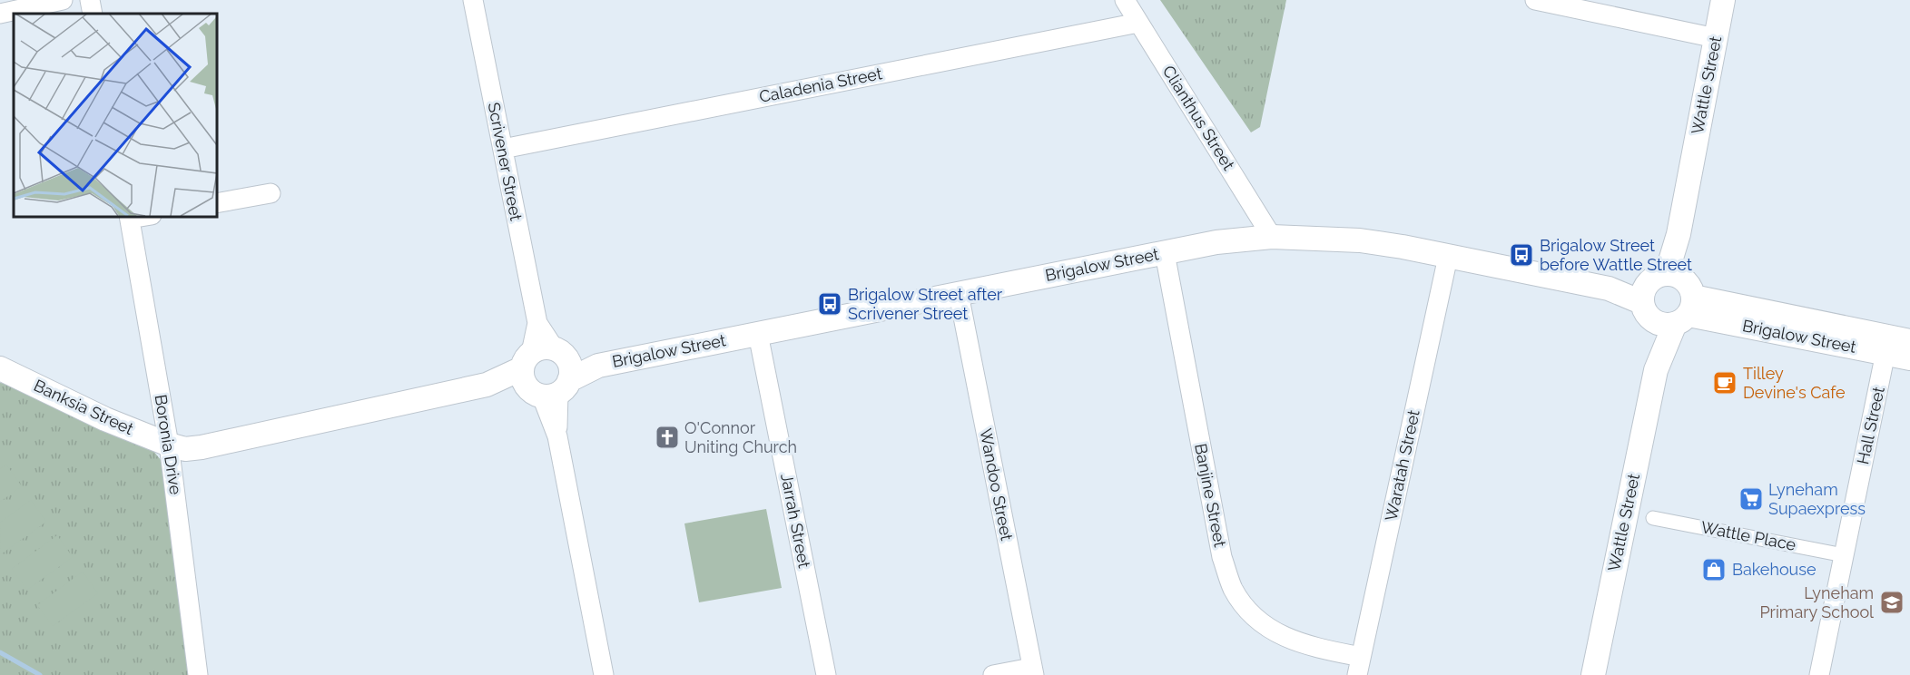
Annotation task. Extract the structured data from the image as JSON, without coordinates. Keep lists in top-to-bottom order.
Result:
{
  "streets": {
    "street": [
      "Caladenia Street",
      "Wattle Street",
      "Clianthus Street",
      "Scrivener Street",
      "Brigalow Street",
      "Banksia Street",
      "Hall Street",
      "Boronia Drive",
      "Waratah Street",
      "Wandoo Street",
      "Banjine Street",
      "Jarrah Street",
      "Wattle Place"
    ]
  },
  "crossings": [
    ["Caladenia Street", "Clianthus Street"],
    ["Caladenia Street", "Scrivener Street"],
    ["Wattle Street", "Brigalow Street"],
    ["Clianthus Street", "Brigalow Street"],
    ["Scrivener Street", "Brigalow Street"],
    ["Brigalow Street", "Banksia Street"],
    ["Brigalow Street", "Hall Street"],
    ["Brigalow Street", "Boronia Drive"],
    ["Brigalow Street", "Waratah Street"],
    ["Brigalow Street", "Wandoo Street"],
    ["Brigalow Street", "Banjine Street"],
    ["Brigalow Street", "Jarrah Street"],
    ["Banksia Street", "Boronia Drive"],
    ["Hall Street", "Wattle Place"],
    ["Waratah Street", "Banjine Street"]
  ],
  "places": {
    "bus stop": ["Brigalow Street before Wattle Street", "Brigalow Street after Scrivener Street"],
    "cafe": ["Tilley Devine's Cafe"],
    "church": ["O'Connor Uniting Church"],
    "supermarket": ["Lyneham Supaexpress"],
    "shop": ["Bakehouse"],
    "school or university": ["Lyneham Primary School"]
  }
}
